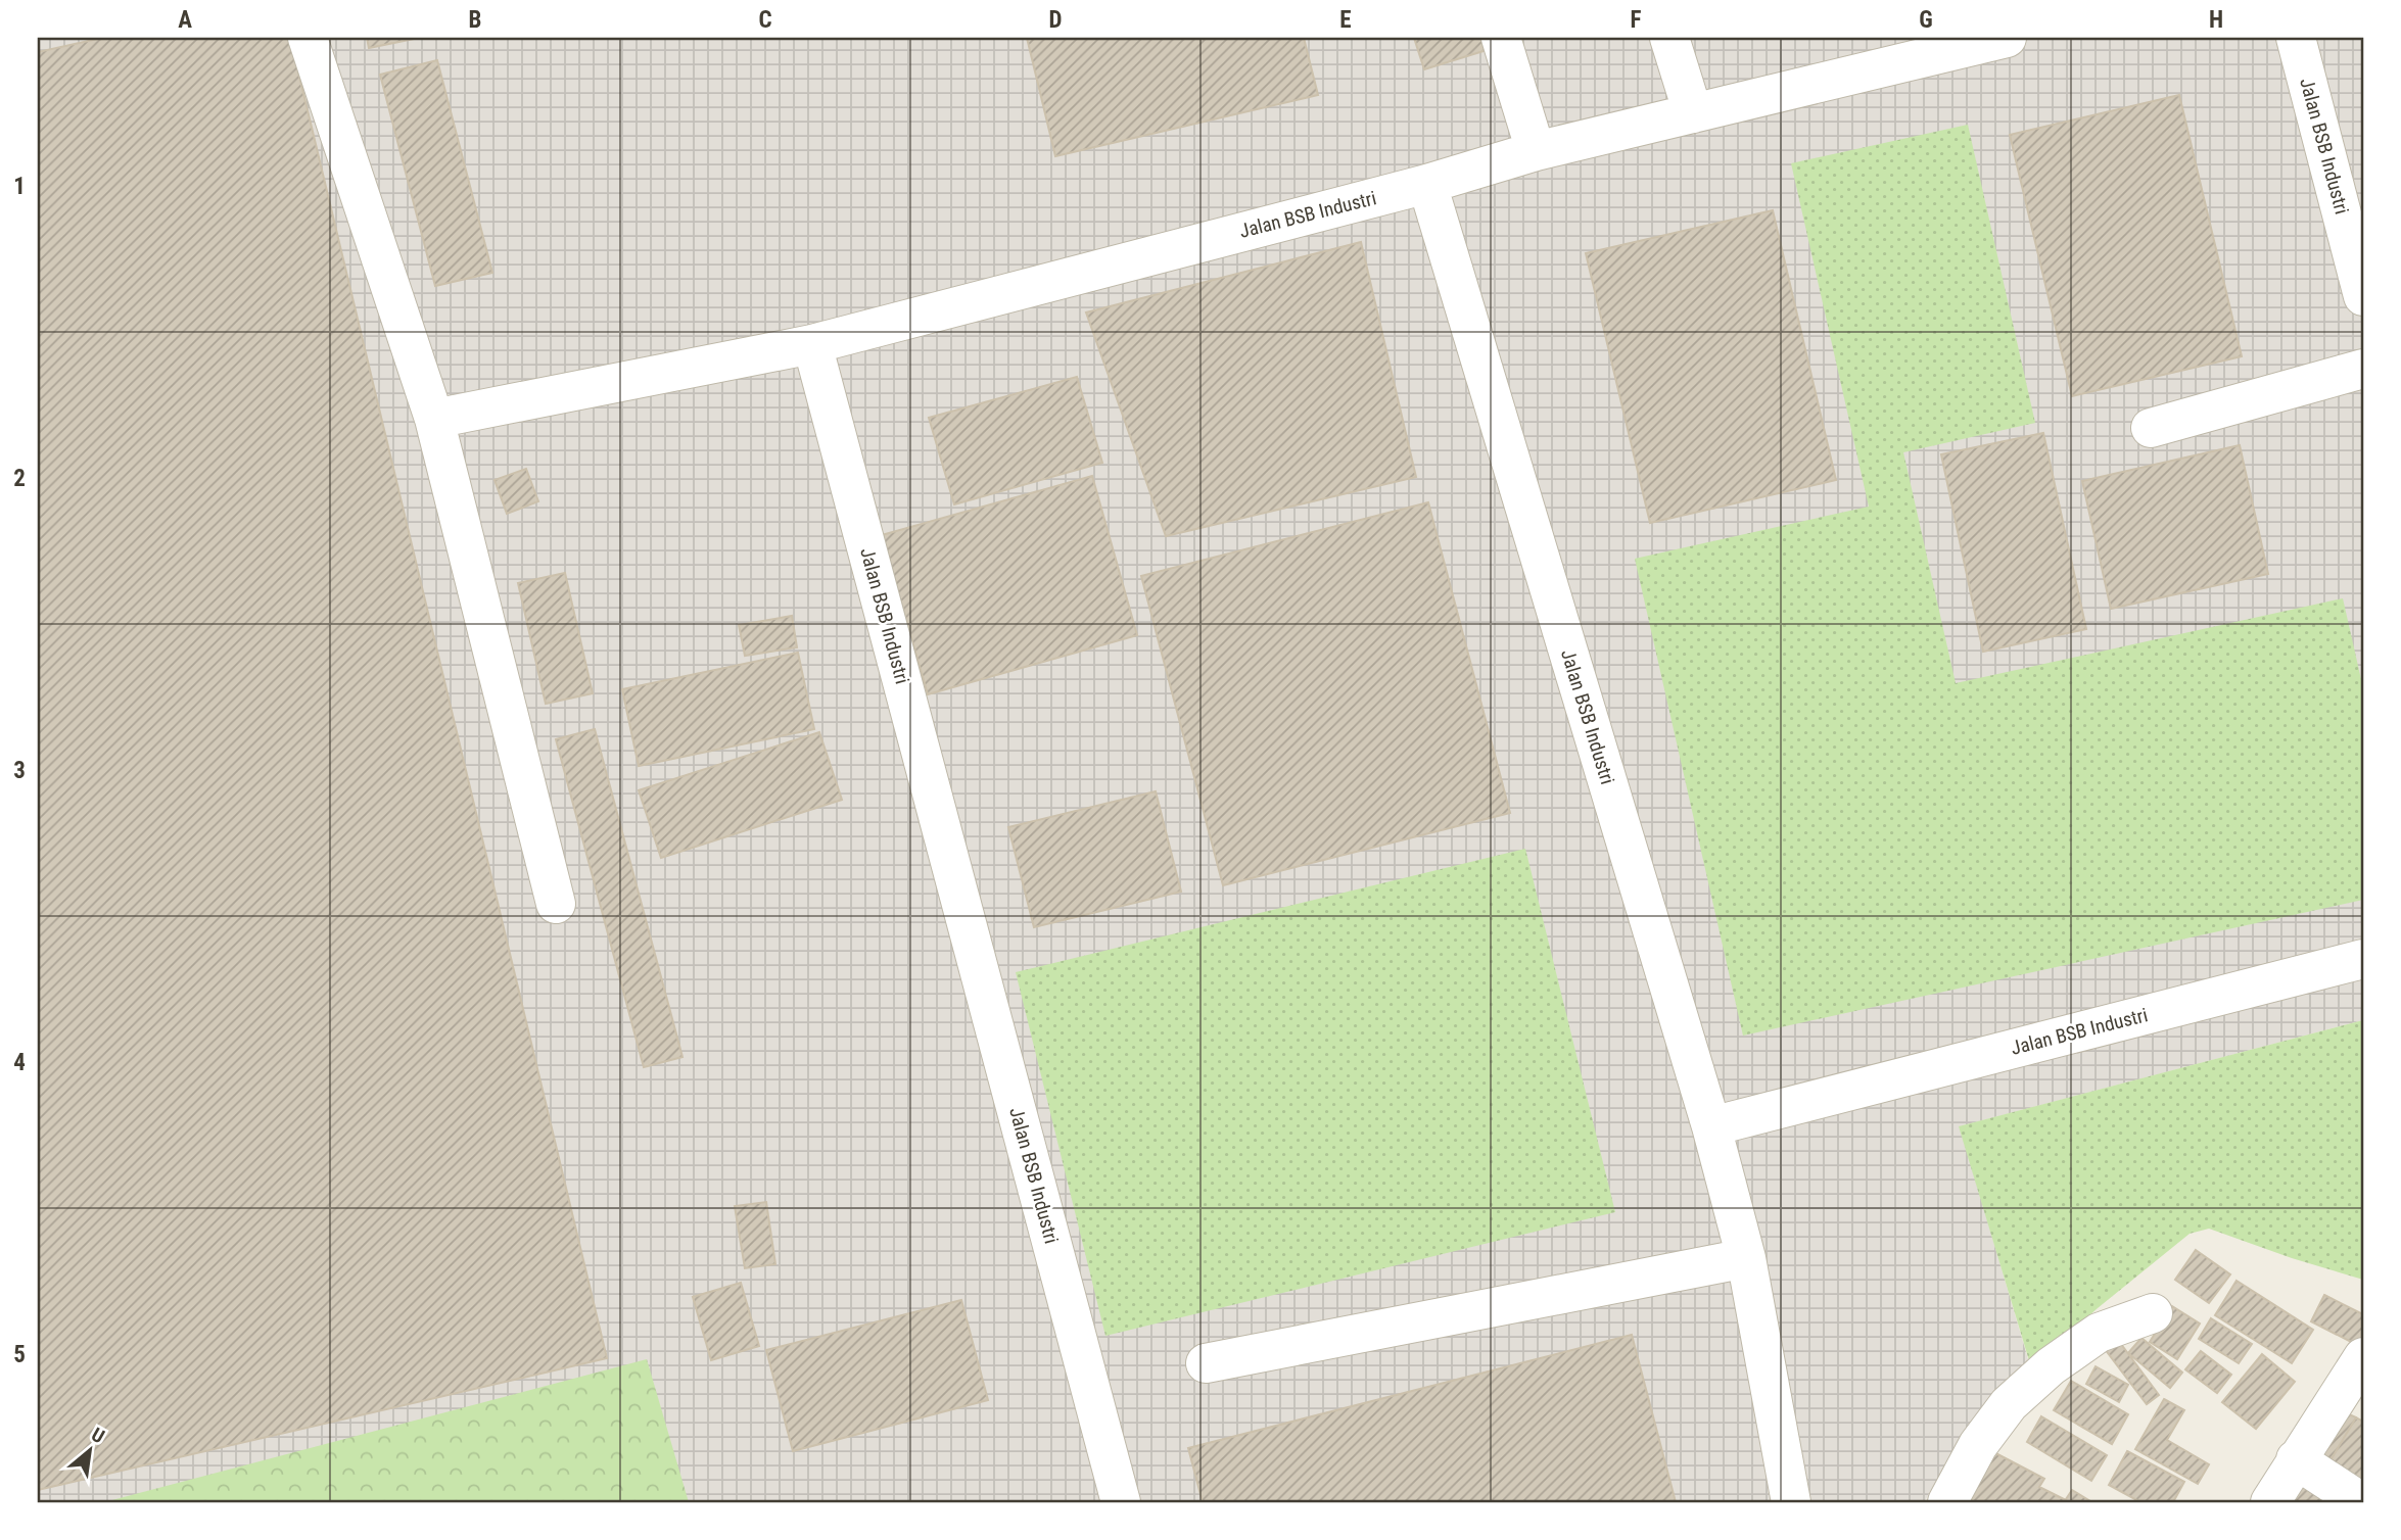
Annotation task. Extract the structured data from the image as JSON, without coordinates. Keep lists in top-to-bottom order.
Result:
{
  "streets": {
    "street": ["Jalan BSB Industri"]
  },
  "north": "top right",
  "grid": {
    "columns": [
      "A",
      "B",
      "C",
      "D",
      "E",
      "F",
      "G",
      "H"
    ],
    "rows": [
      "1",
      "2",
      "3",
      "4",
      "5"
    ]
  }
}
